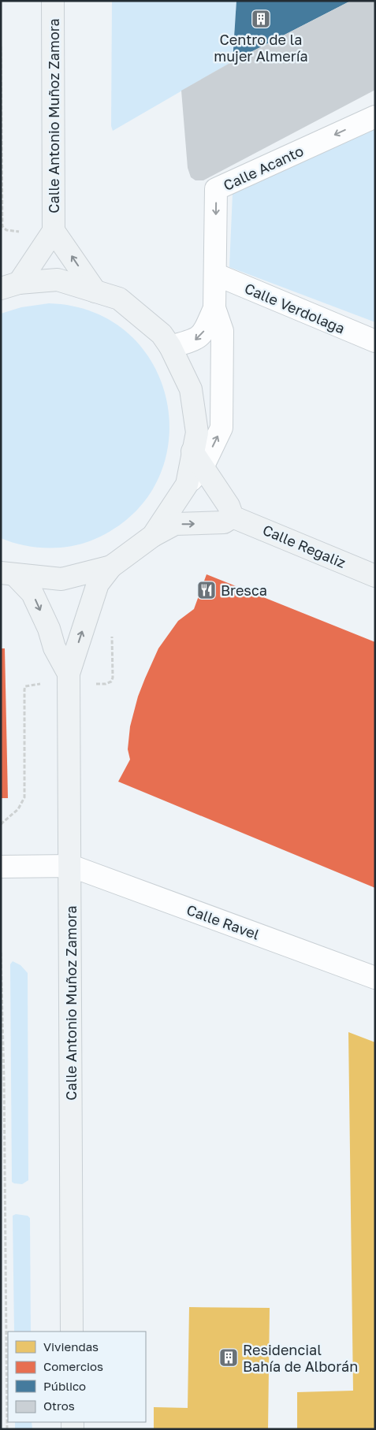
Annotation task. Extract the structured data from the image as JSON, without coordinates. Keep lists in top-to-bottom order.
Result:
{
  "streets": {
    "street": [
      "Calle Antonio Muñoz Zamora",
      "Calle Acanto",
      "Calle Verdolaga",
      "Calle Regaliz",
      "Calle Ravel"
    ]
  },
  "crossings": [
    ["Calle Antonio Muñoz Zamora", "Calle Ravel"],
    ["Calle Acanto", "Calle Verdolaga"]
  ],
  "places": {
    "building": ["Centro de la mujer Almería", "Residencial Bahía de Alborán"],
    "restaurant": ["Bresca"]
  },
  "legend": [
    "Viviendas",
    "Comercios",
    "Público",
    "Otros"
  ]
}
